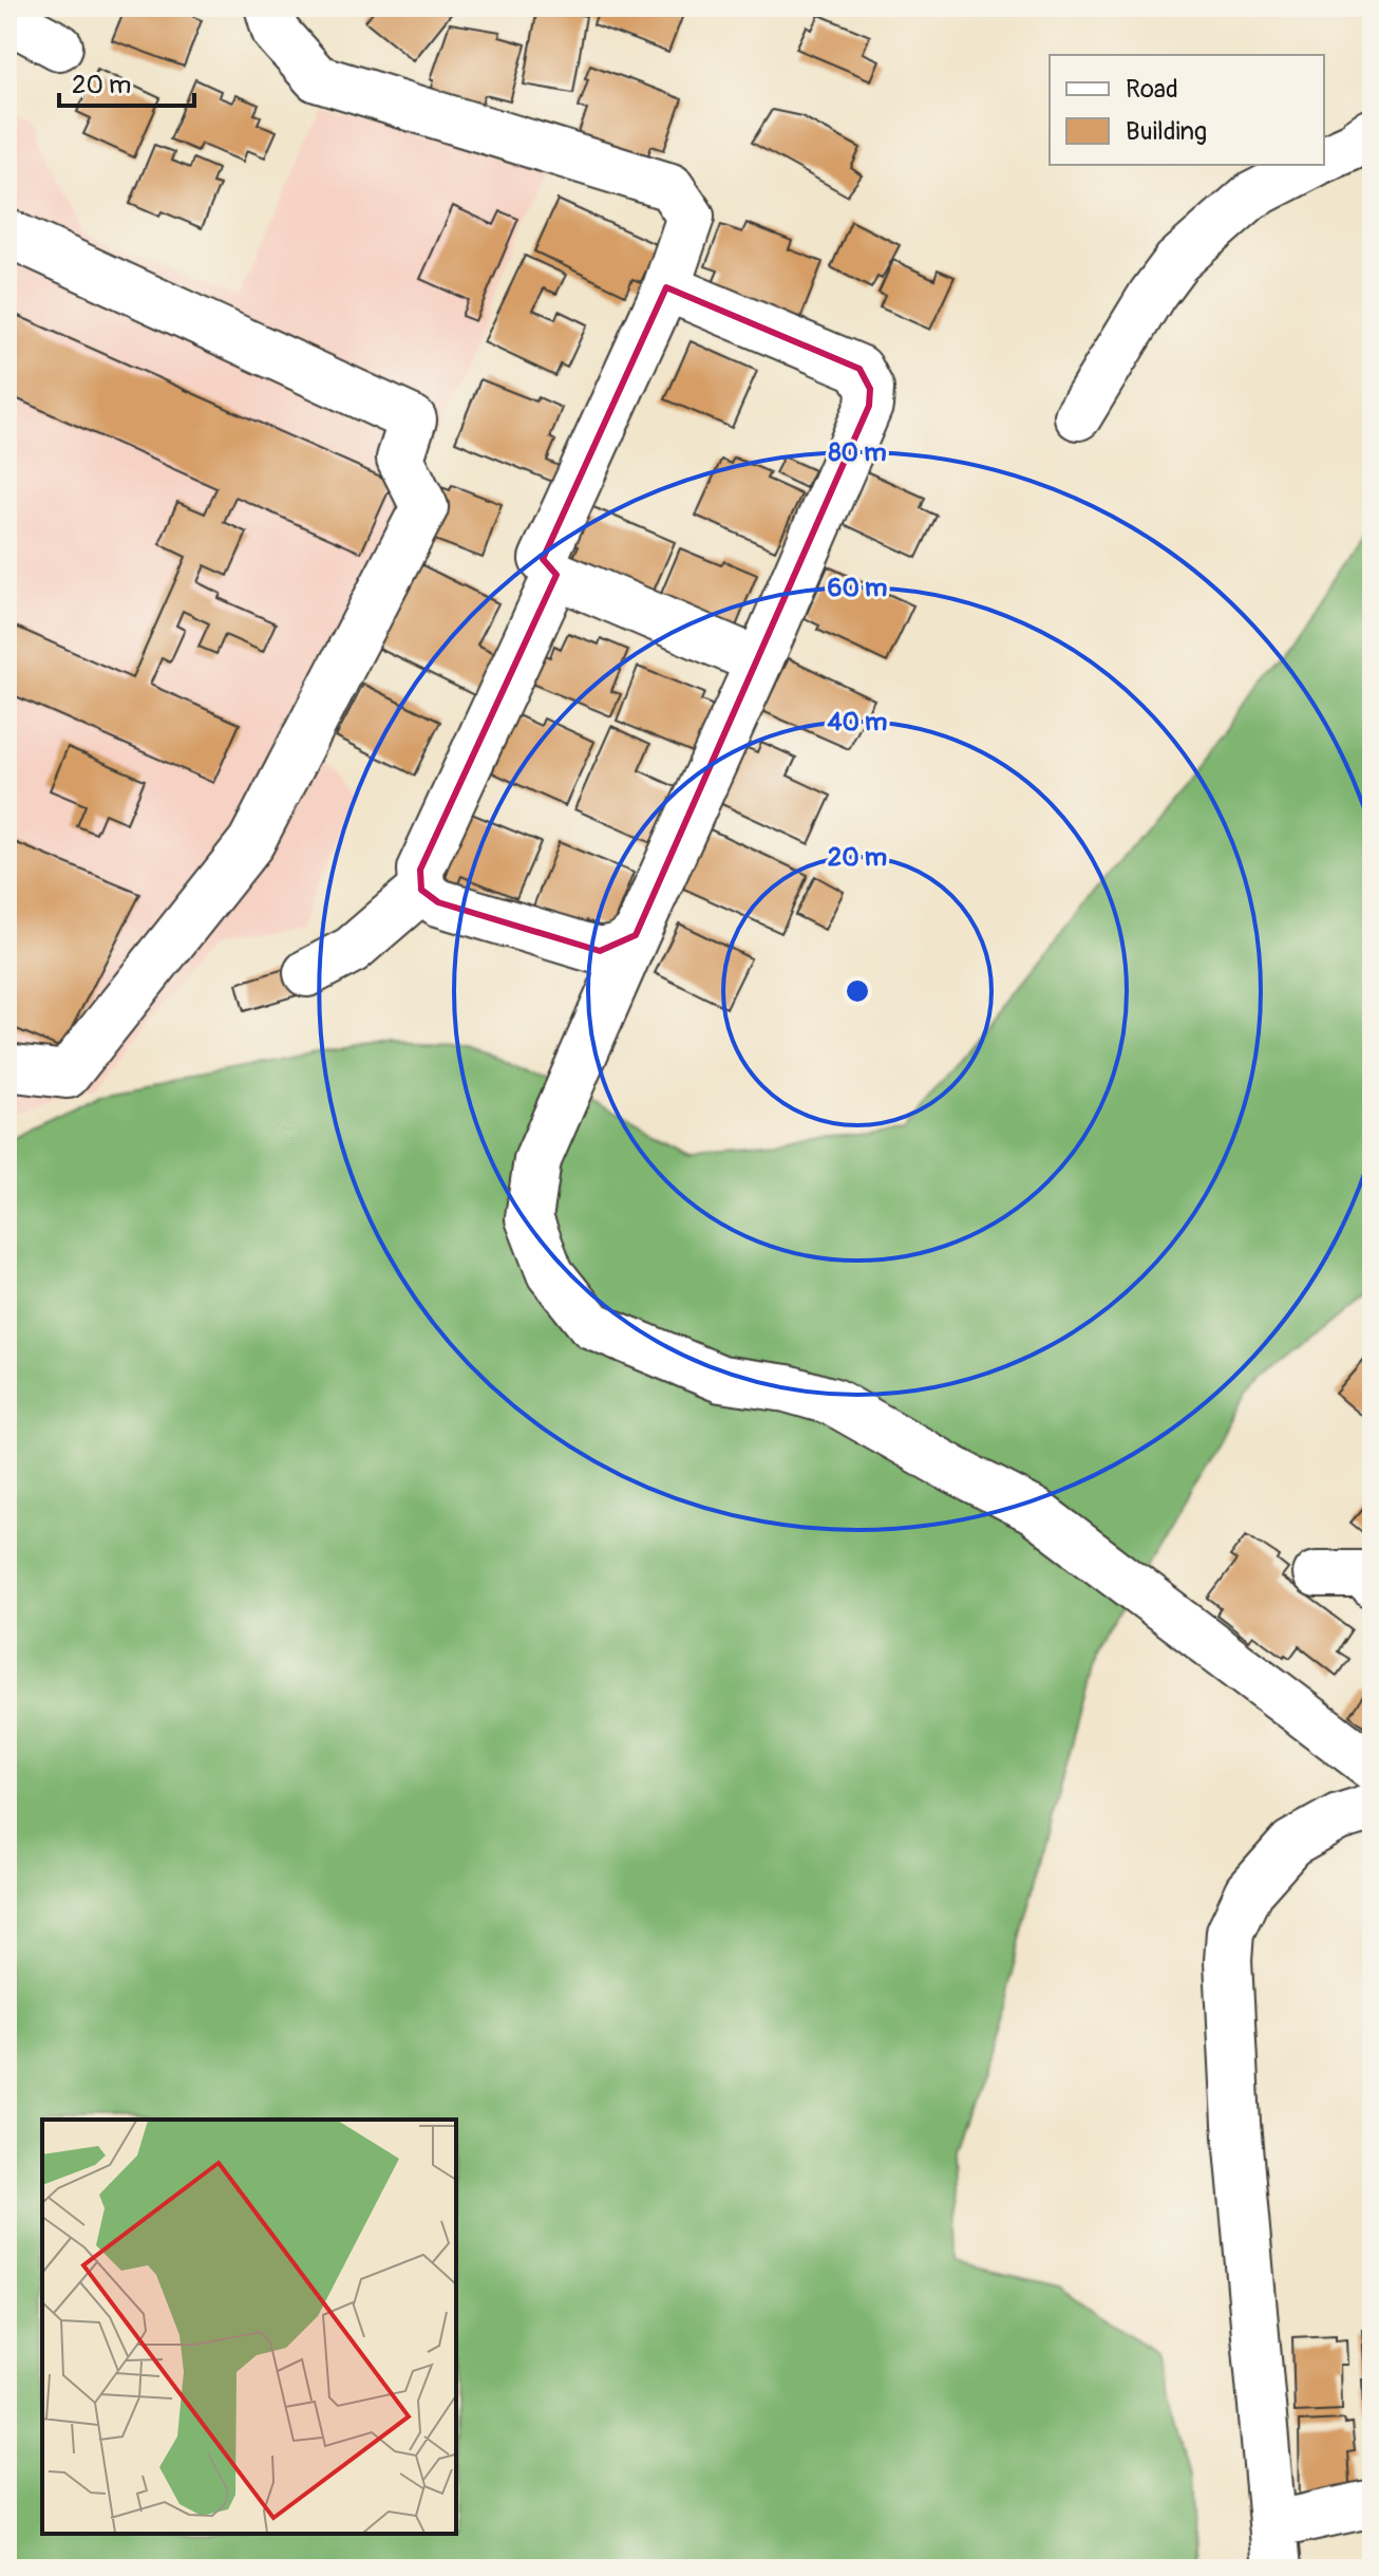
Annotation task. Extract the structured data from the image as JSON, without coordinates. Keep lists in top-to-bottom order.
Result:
{
  "legend": ["Road", "Building"],
  "scale_bar": "20 m",
  "rings": [
    "80 m",
    "60 m",
    "40 m",
    "20 m"
  ]
}
